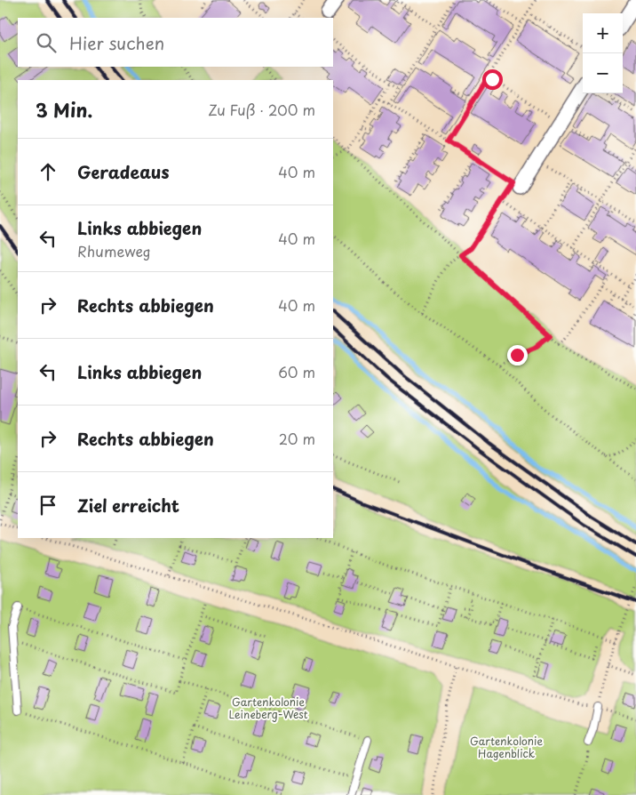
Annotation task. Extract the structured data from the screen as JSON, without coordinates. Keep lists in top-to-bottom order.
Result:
{
  "parks": ["Gartenkolonie Leineberg-West", "Gartenkolonie Hagenblick"],
  "page": {
    "map_buttons": ["+", "−"],
    "search": "Hier suchen",
    "heading": ["3 Min.", "Zu Fuß · 200 m"],
    "list": [
      ["Geradeaus", "40 m"],
      ["Links abbiegen", "Rhumeweg", "40 m"],
      ["Rechts abbiegen", "40 m"],
      ["Links abbiegen", "60 m"],
      ["Rechts abbiegen", "20 m"],
      "Ziel erreicht"
    ]
  }
}
